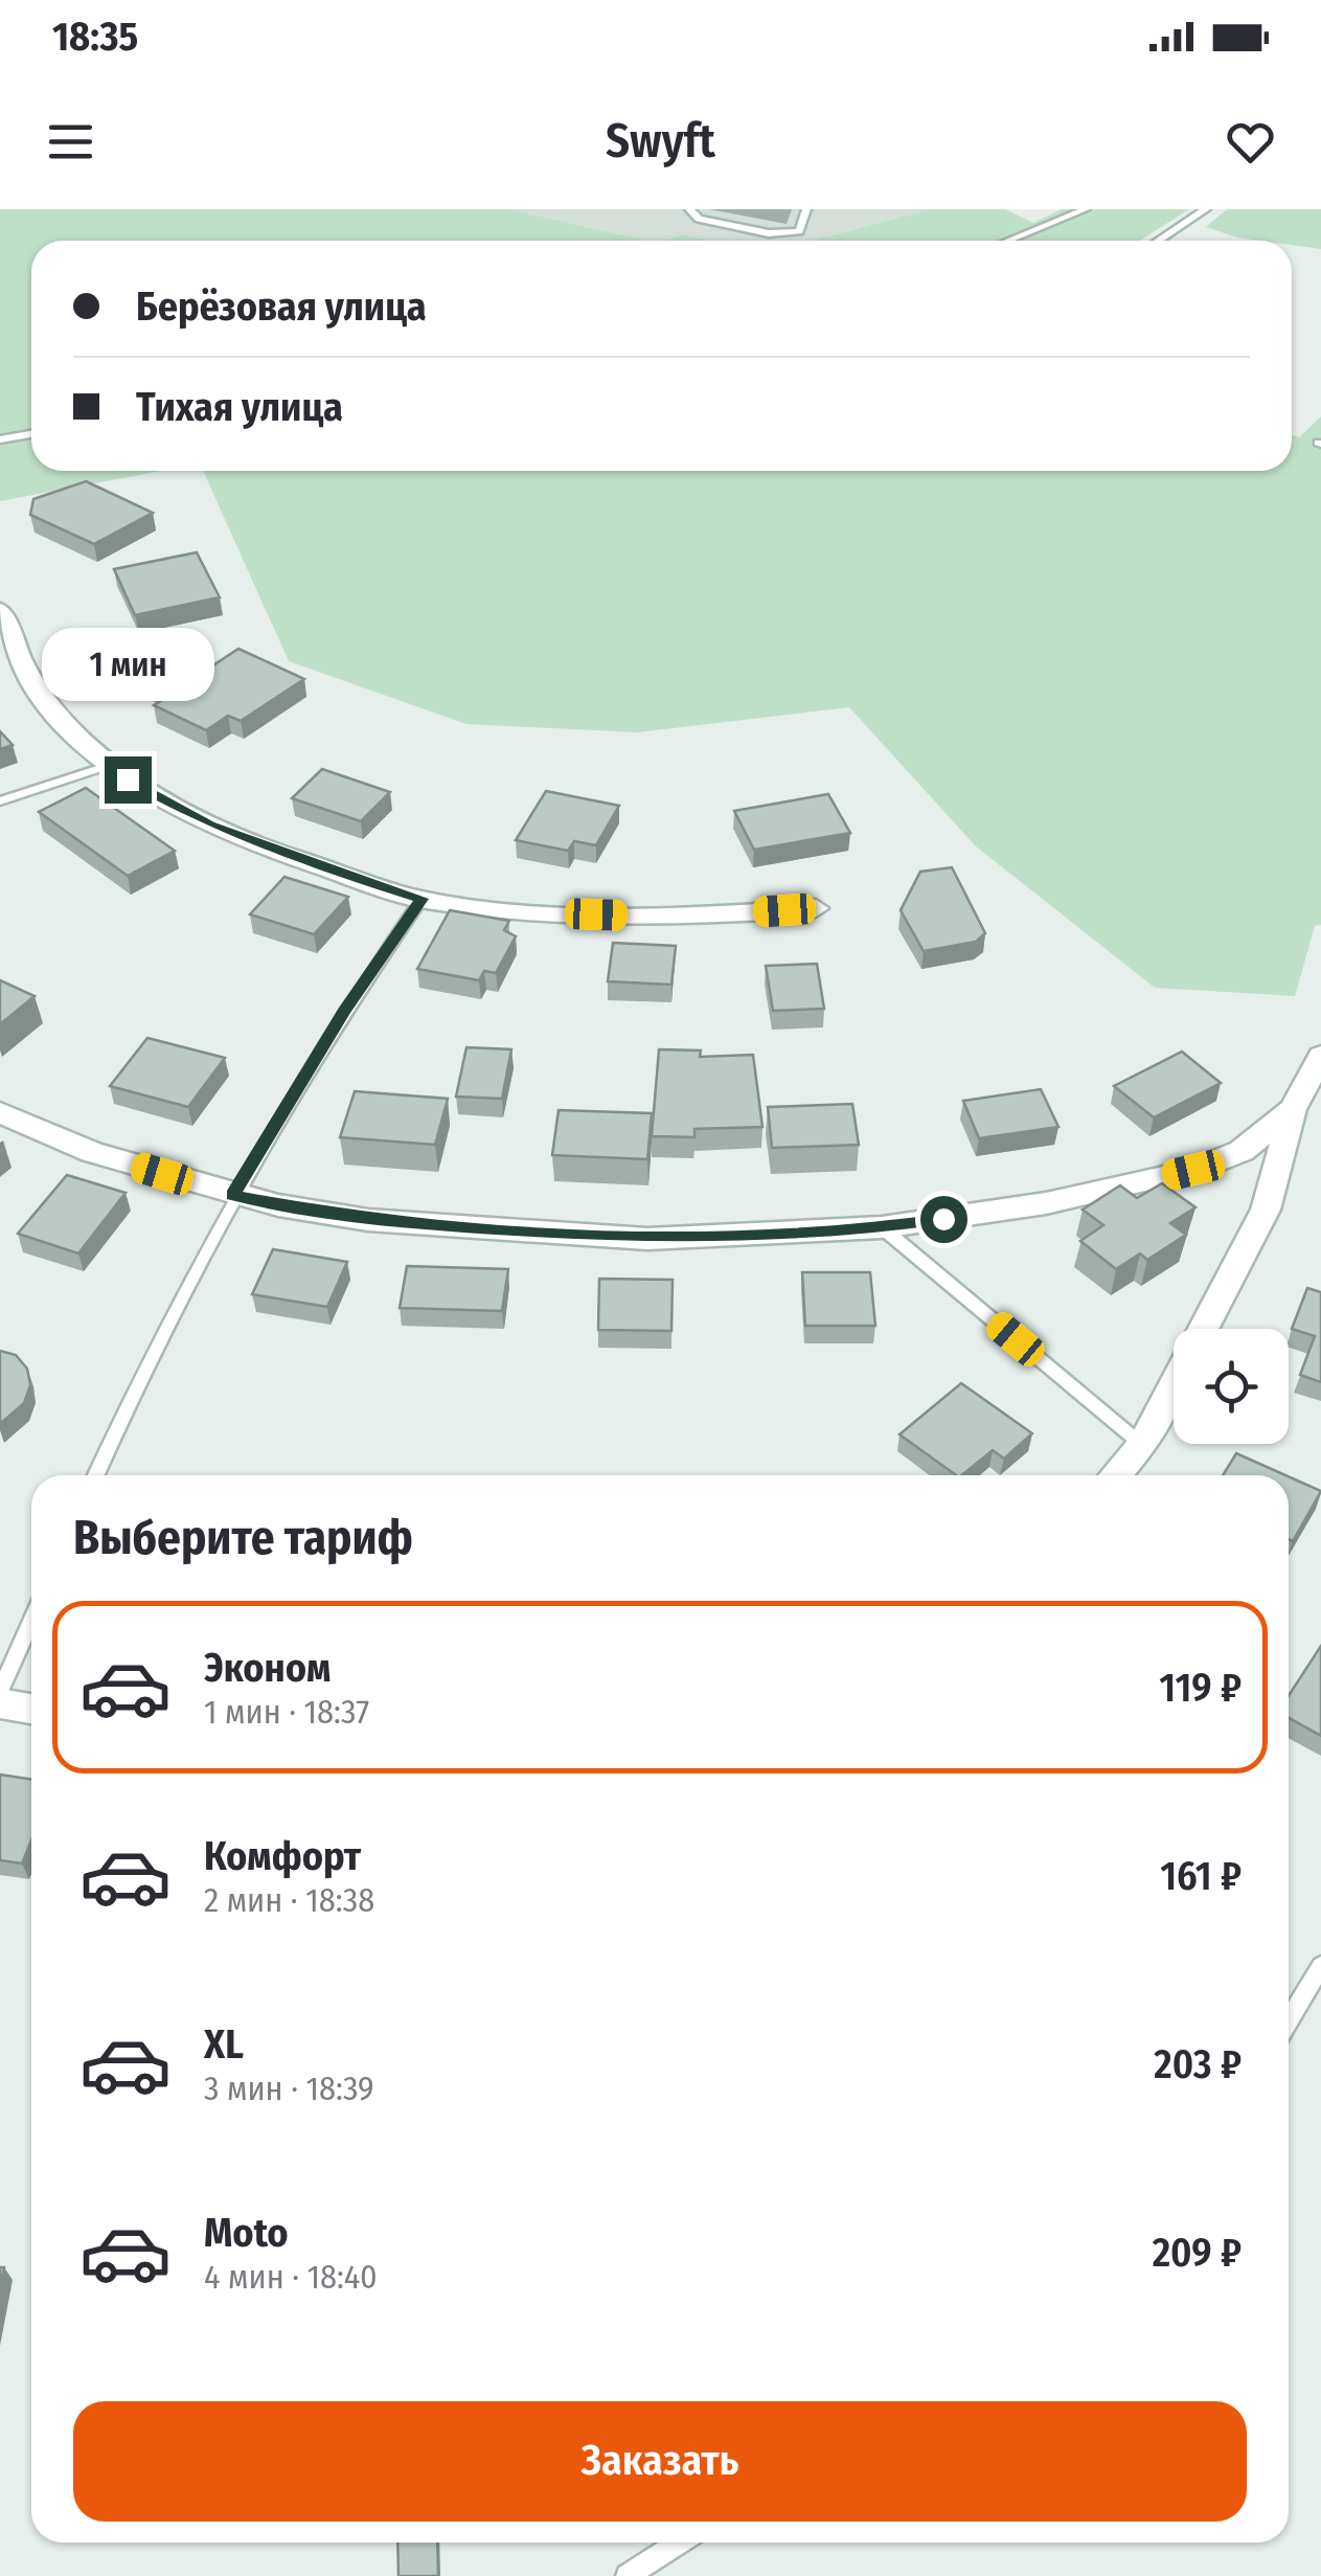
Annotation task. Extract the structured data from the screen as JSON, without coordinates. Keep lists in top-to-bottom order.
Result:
{
  "page": {
    "status": "18:35",
    "header": "Swyft",
    "banner": ["Берёзовая улица", "Тихая улица"],
    "bubble": "1 мин",
    "heading": "Выберите тариф",
    "list": [
      {
        "name": "Эконом",
        "note": "1 мин · 18:37",
        "value": "119 ₽"
      },
      {
        "name": "Комфорт",
        "note": "2 мин · 18:38",
        "value": "161 ₽"
      },
      {
        "name": "XL",
        "note": "3 мин · 18:39",
        "value": "203 ₽"
      },
      {
        "name": "Moto",
        "note": "4 мин · 18:40",
        "value": "209 ₽"
      }
    ],
    "buttons": "Заказать"
  }
}
